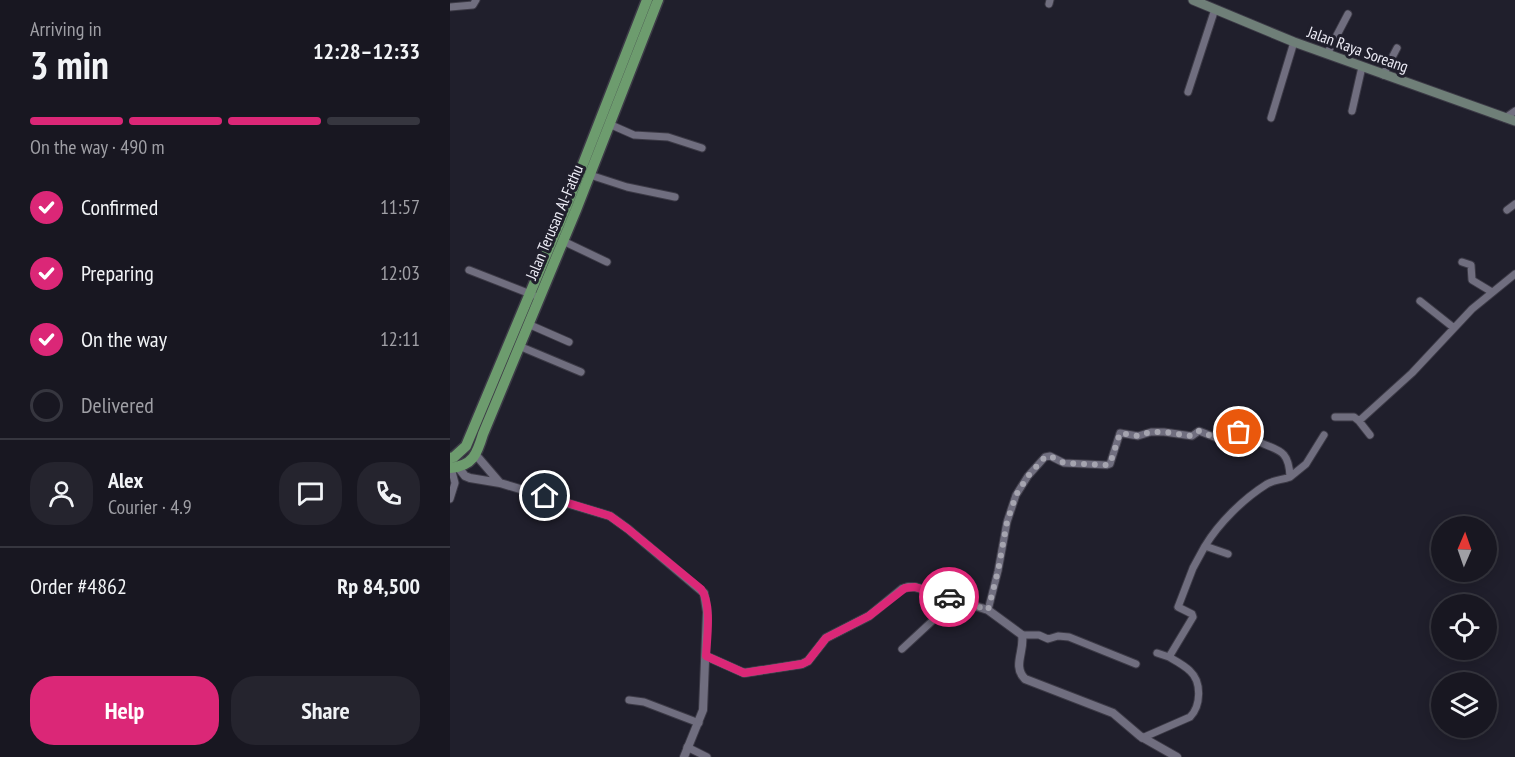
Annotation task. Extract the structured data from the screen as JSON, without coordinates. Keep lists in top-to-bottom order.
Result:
{
  "streets": {
    "highway": ["Jalan Terusan Al-Fathu"],
    "main road": ["Jalan Raya Soreang"]
  },
  "north": "top",
  "page": {
    "heading": ["3 min", "Arriving in", "12:28–12:33"],
    "panel": [
      "Alex",
      "Courier · 4.9",
      "Order #4862",
      "Rp 84,500"
    ],
    "bar": "On the way · 490 m",
    "list": [
      ["Confirmed", "11:57"],
      ["Preparing", "12:03"],
      ["On the way", "12:11"],
      "Delivered"
    ],
    "buttons": ["Help", "Share"]
  }
}
